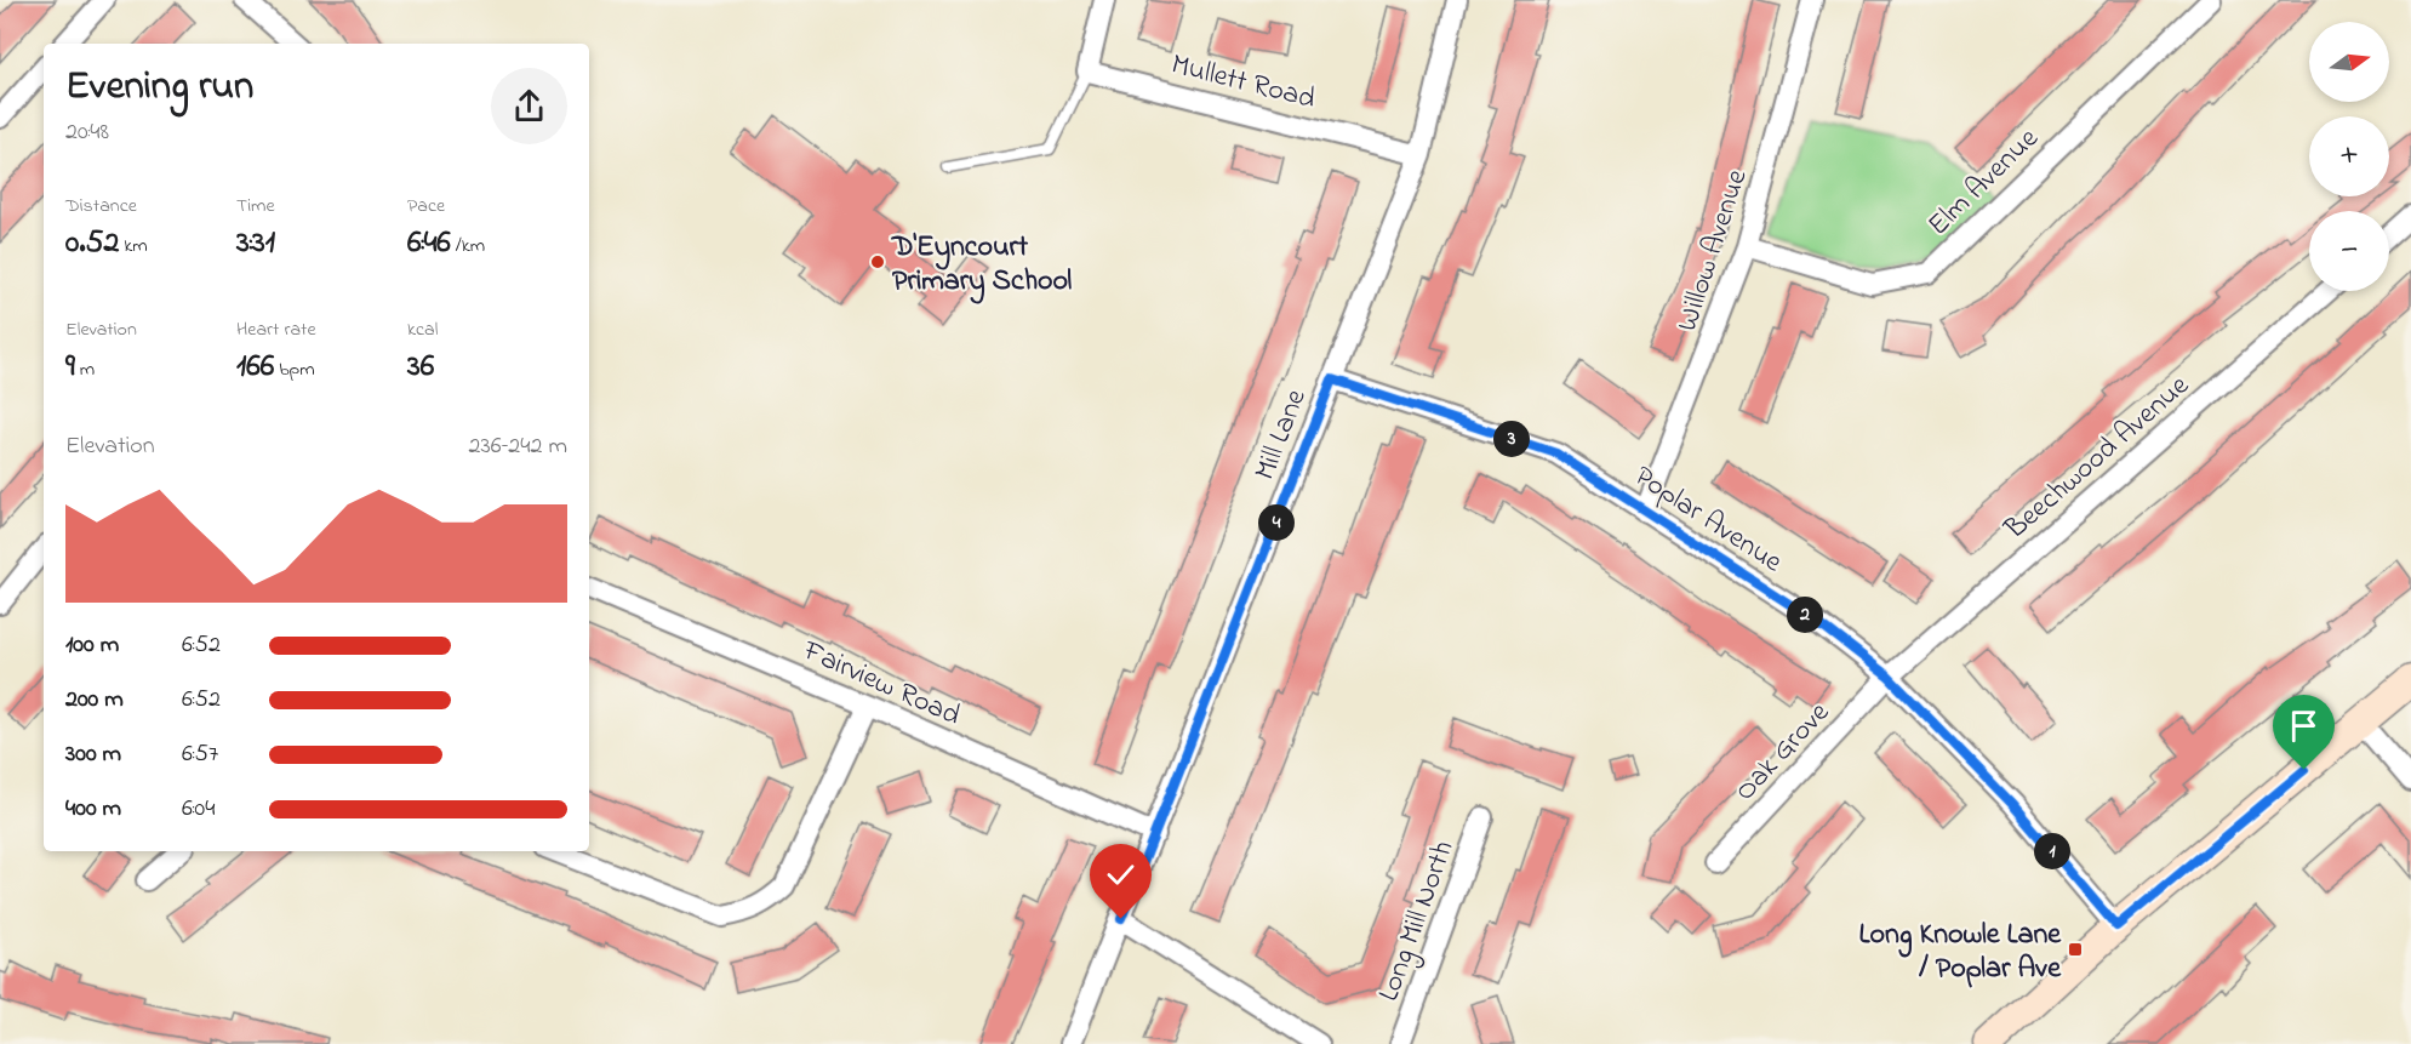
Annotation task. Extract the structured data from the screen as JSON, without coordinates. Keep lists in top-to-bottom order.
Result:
{
  "streets": {
    "street": [
      "Mullett Road",
      "Elm Avenue",
      "Willow Avenue",
      "Mill Lane",
      "Beechwood Avenue",
      "Poplar Avenue",
      "Fairview Road",
      "Oak Grove",
      "Long Mill North"
    ]
  },
  "crossings": [
    ["Mullett Road", "Mill Lane"],
    ["Elm Avenue", "Willow Avenue"],
    ["Willow Avenue", "Poplar Avenue"],
    ["Mill Lane", "Poplar Avenue"],
    ["Mill Lane", "Fairview Road"],
    ["Beechwood Avenue", "Poplar Avenue"],
    ["Beechwood Avenue", "Oak Grove"],
    ["Poplar Avenue", "Oak Grove"]
  ],
  "places": {
    "other": ["D'Eyncourt Primary School"],
    "transit": ["Long Knowle Lane / Poplar Ave"]
  },
  "north": "right",
  "page": {
    "map_buttons": ["+", "−"],
    "heading": ["Evening run", "20:48"],
    "stats": [
      ["Distance", "0.52 km"],
      ["Time", "3:31"],
      ["Pace", "6:46 /km"],
      ["Elevation", "9 m"],
      ["Heart rate", "166 bpm"],
      ["kcal", "36"]
    ],
    "chart": ["Elevation", "236–242 m"],
    "pins": [
      "3",
      "4",
      "2",
      "1"
    ],
    "list": [
      {
        "name": "100 m",
        "note": "6:52"
      },
      {
        "name": "200 m",
        "note": "6:52"
      },
      {
        "name": "300 m",
        "note": "6:57"
      },
      {
        "name": "400 m",
        "note": "6:04"
      }
    ]
  }
}
